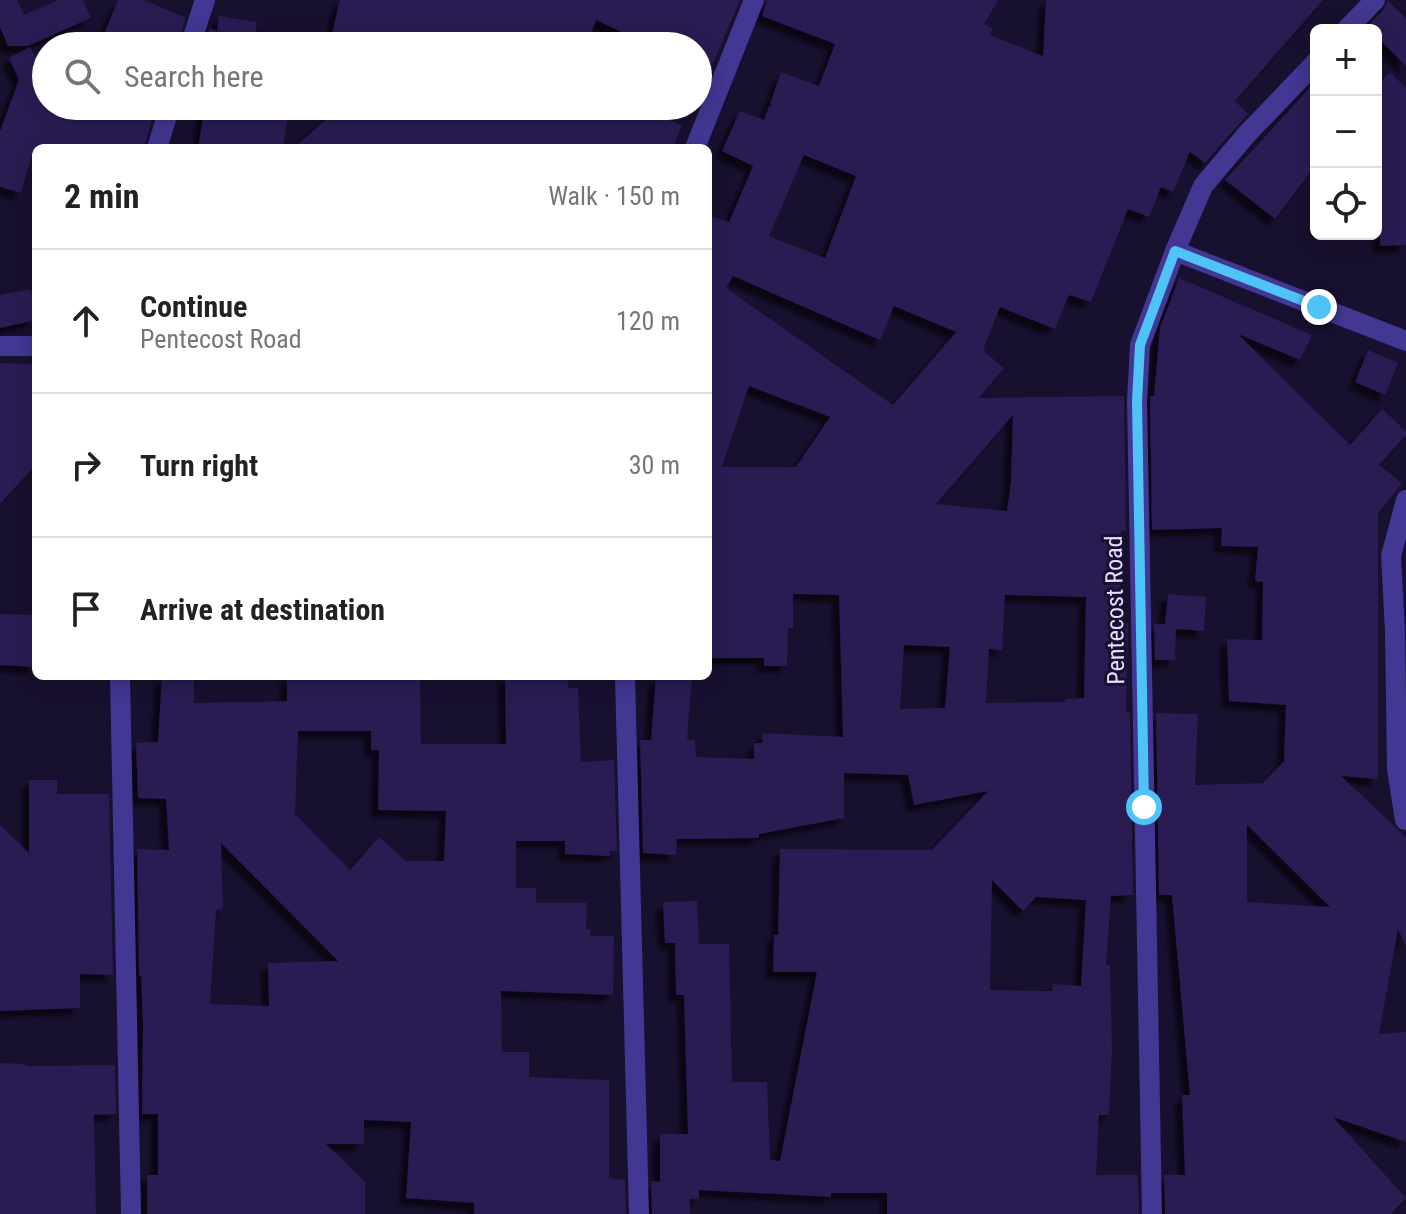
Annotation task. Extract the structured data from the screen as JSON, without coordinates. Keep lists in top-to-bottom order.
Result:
{
  "streets": {
    "street": ["Pentecost Road"]
  },
  "page": {
    "map_buttons": ["+", "−"],
    "search": "Search here",
    "heading": ["2 min", "Walk · 150 m"],
    "list": [
      ["Continue", "Pentecost Road", "120 m"],
      ["Turn right", "30 m"],
      "Arrive at destination"
    ]
  }
}
